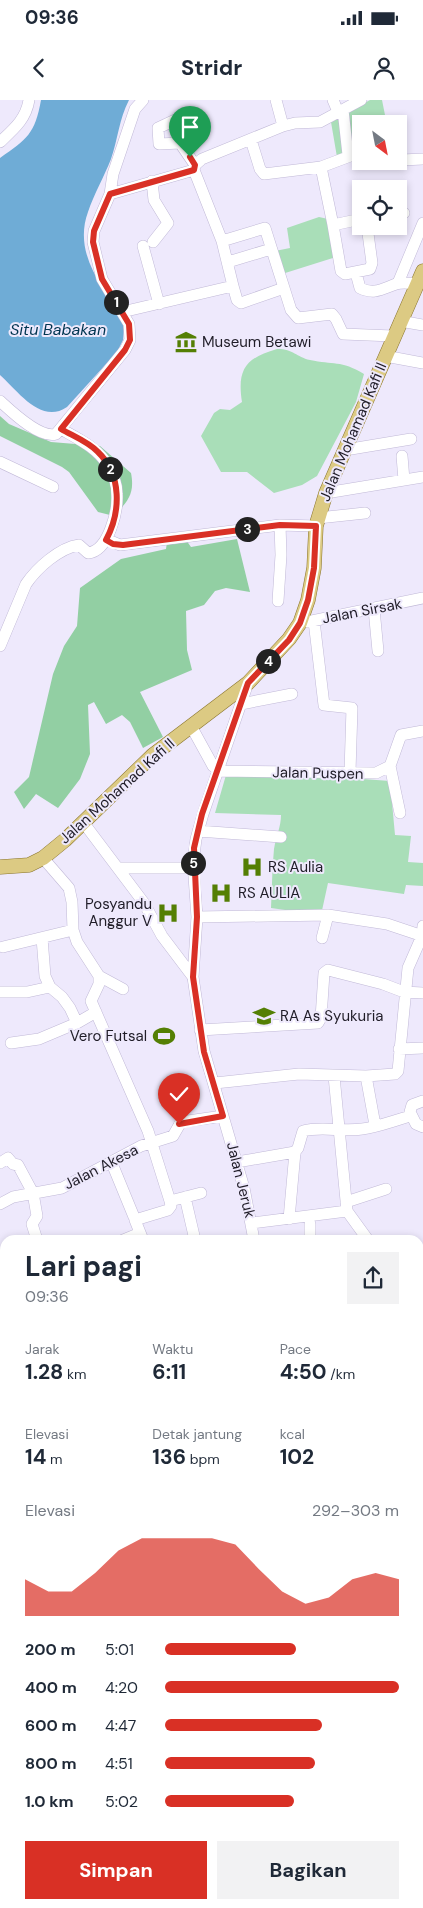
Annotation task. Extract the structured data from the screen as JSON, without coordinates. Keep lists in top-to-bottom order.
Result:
{
  "streets": {
    "main road": ["Jalan Mohamad Kafi II"],
    "street": [
      "Jalan Sirsak",
      "Jalan Puspen",
      "Jalan Akesa",
      "Jalan Jeruk"
    ]
  },
  "crossings": [
    ["Jalan Mohamad Kafi II", "Jalan Sirsak"],
    ["Jalan Mohamad Kafi II", "Jalan Jeruk"],
    ["Jalan Puspen", "Jalan Jeruk"]
  ],
  "water": ["Situ Babakan"],
  "places": {
    "museum": ["Museum Betawi"],
    "hospital": ["RS Aulia", "RS AULIA", "Posyandu Anggur V"],
    "school or university": ["RA As Syukuria"],
    "sports": ["Vero Futsal"]
  },
  "north": "bottom right",
  "page": {
    "status": "09:36",
    "header": "Stridr",
    "pins": [
      "1",
      "2",
      "3",
      "4",
      "5"
    ],
    "heading": ["Lari pagi", "09:36"],
    "stats": [
      ["Jarak", "1.28 km"],
      ["Waktu", "6:11"],
      ["Pace", "4:50 /km"],
      ["Elevasi", "14 m"],
      ["Detak jantung", "136 bpm"],
      ["kcal", "102"]
    ],
    "chart": ["Elevasi", "292–303 m"],
    "list": [
      {
        "name": "200 m",
        "note": "5:01"
      },
      {
        "name": "400 m",
        "note": "4:20"
      },
      {
        "name": "600 m",
        "note": "4:47"
      },
      {
        "name": "800 m",
        "note": "4:51"
      },
      {
        "name": "1.0 km",
        "note": "5:02"
      }
    ],
    "buttons": ["Simpan", "Bagikan"]
  }
}
